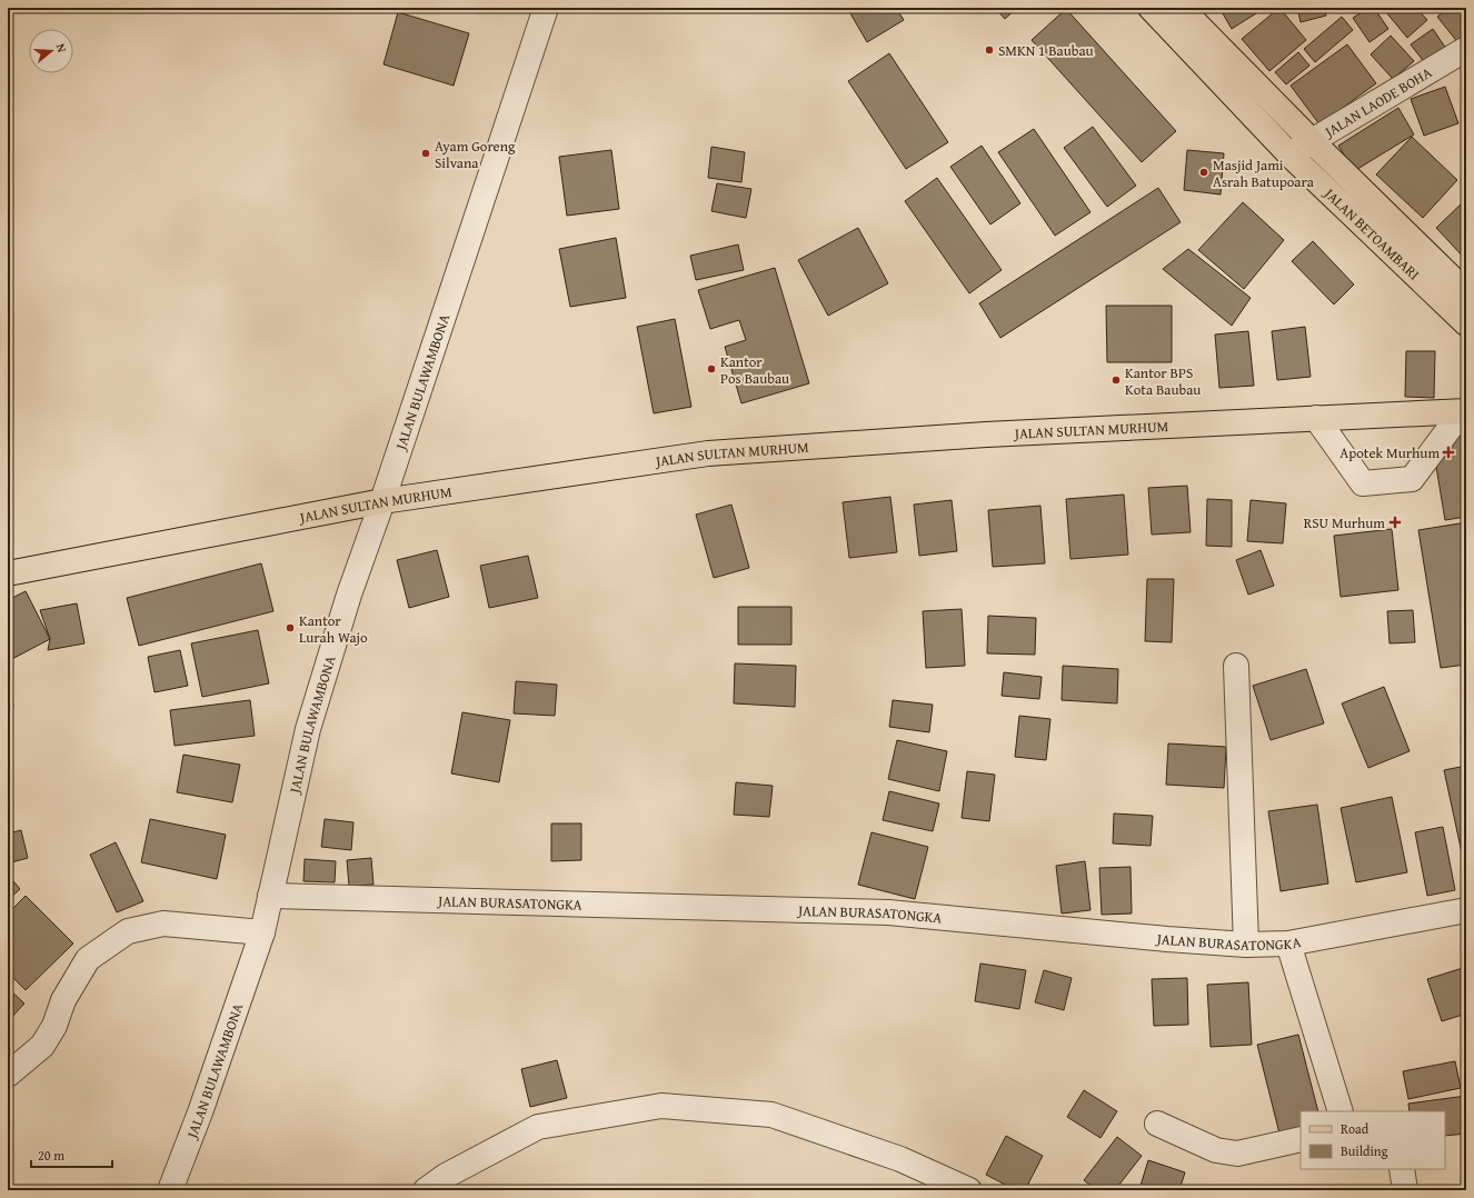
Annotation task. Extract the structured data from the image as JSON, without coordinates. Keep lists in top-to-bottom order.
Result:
{
  "streets": {
    "main road": ["JALAN BETOAMBARI", "JALAN SULTAN MURHUM"],
    "street": ["JALAN LAODE BOHA", "JALAN BULAWAMBONA", "JALAN BURASATONGKA"]
  },
  "crossings": [
    ["JALAN LAODE BOHA", "JALAN BETOAMBARI"],
    ["JALAN BULAWAMBONA", "JALAN SULTAN MURHUM"],
    ["JALAN BULAWAMBONA", "JALAN BURASATONGKA"]
  ],
  "places": {
    "other": [
      "SMKN 1 Baubau",
      "Ayam Goreng Silvana",
      "Masjid Jami Asrah Batupoara",
      "Kantor Pos Baubau",
      "Kantor BPS Kota Baubau",
      "Kantor Lurah Wajo"
    ],
    "health": ["Apotek Murhum", "RSU Murhum"]
  },
  "legend": ["Road", "Building"],
  "scale_bar": "20 m",
  "north": "right"
}
